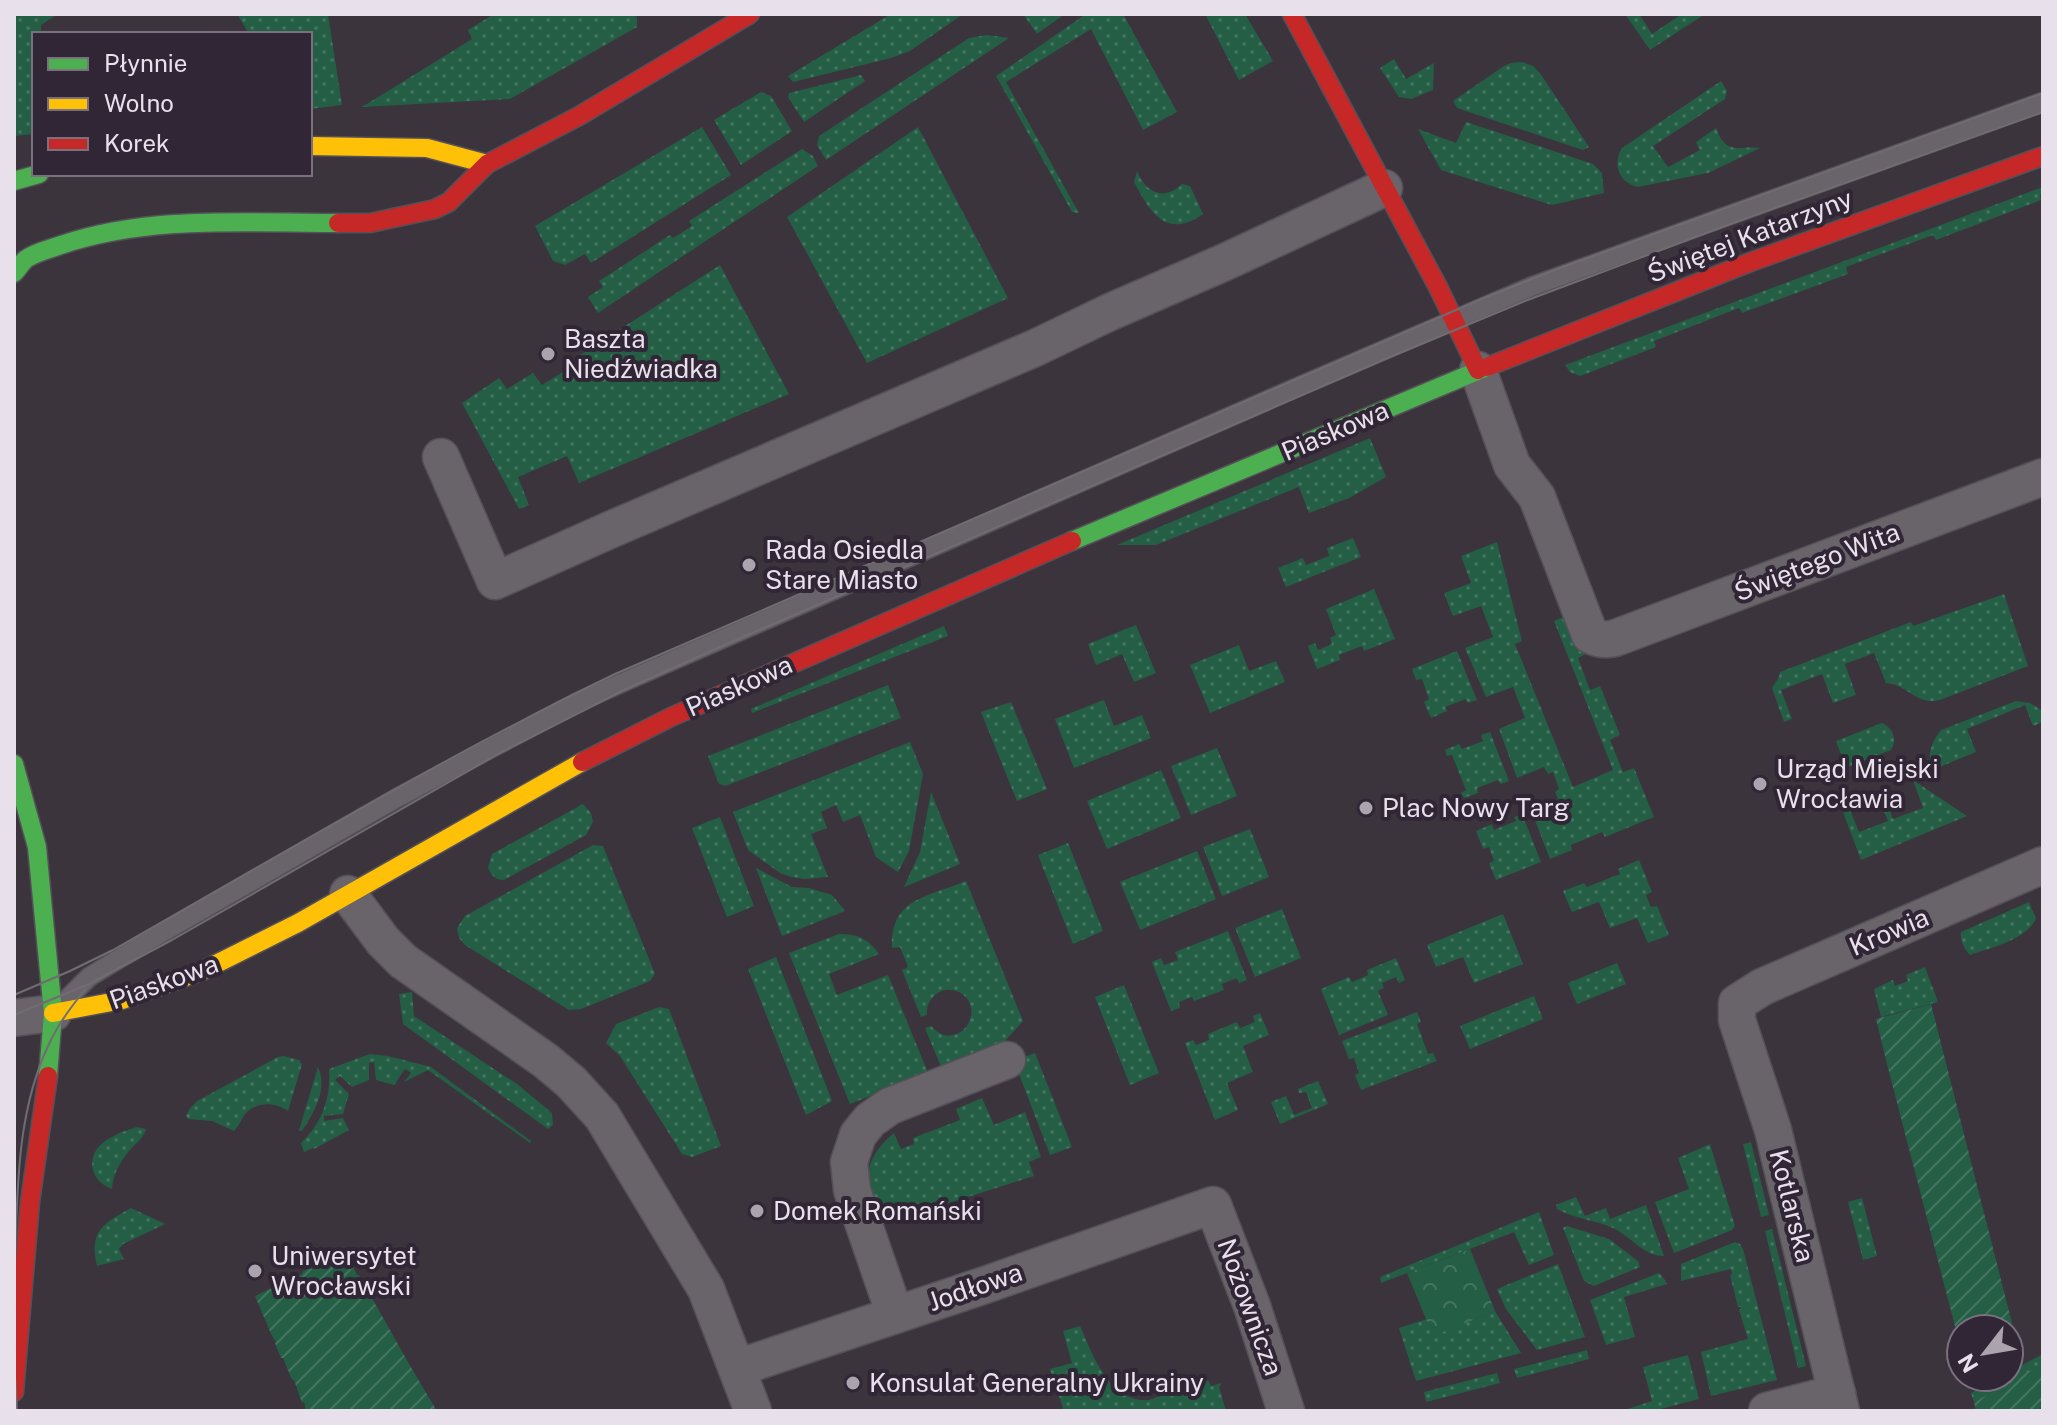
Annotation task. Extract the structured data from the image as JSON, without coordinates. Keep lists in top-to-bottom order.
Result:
{
  "streets": {
    "street": [
      "Świętej Katarzyny",
      "Piaskowa",
      "Świętego Wita",
      "Krowia",
      "Kotlarska",
      "Jodłowa",
      "Nożownicza"
    ]
  },
  "crossings": [
    ["Świętej Katarzyny", "Piaskowa"],
    ["Świętej Katarzyny", "Świętego Wita"],
    ["Piaskowa", "Świętego Wita"],
    ["Krowia", "Kotlarska"],
    ["Jodłowa", "Nożownicza"]
  ],
  "places": [
    "Baszta Niedźwiadka",
    "Rada Osiedla Stare Miasto",
    "Urząd Miejski Wrocławia",
    "Plac Nowy Targ",
    "Domek Romański",
    "Uniwersytet Wrocławski",
    "Konsulat Generalny Ukrainy"
  ],
  "legend": ["Płynnie", "Wolno", "Korek"],
  "north": "bottom left"
}
